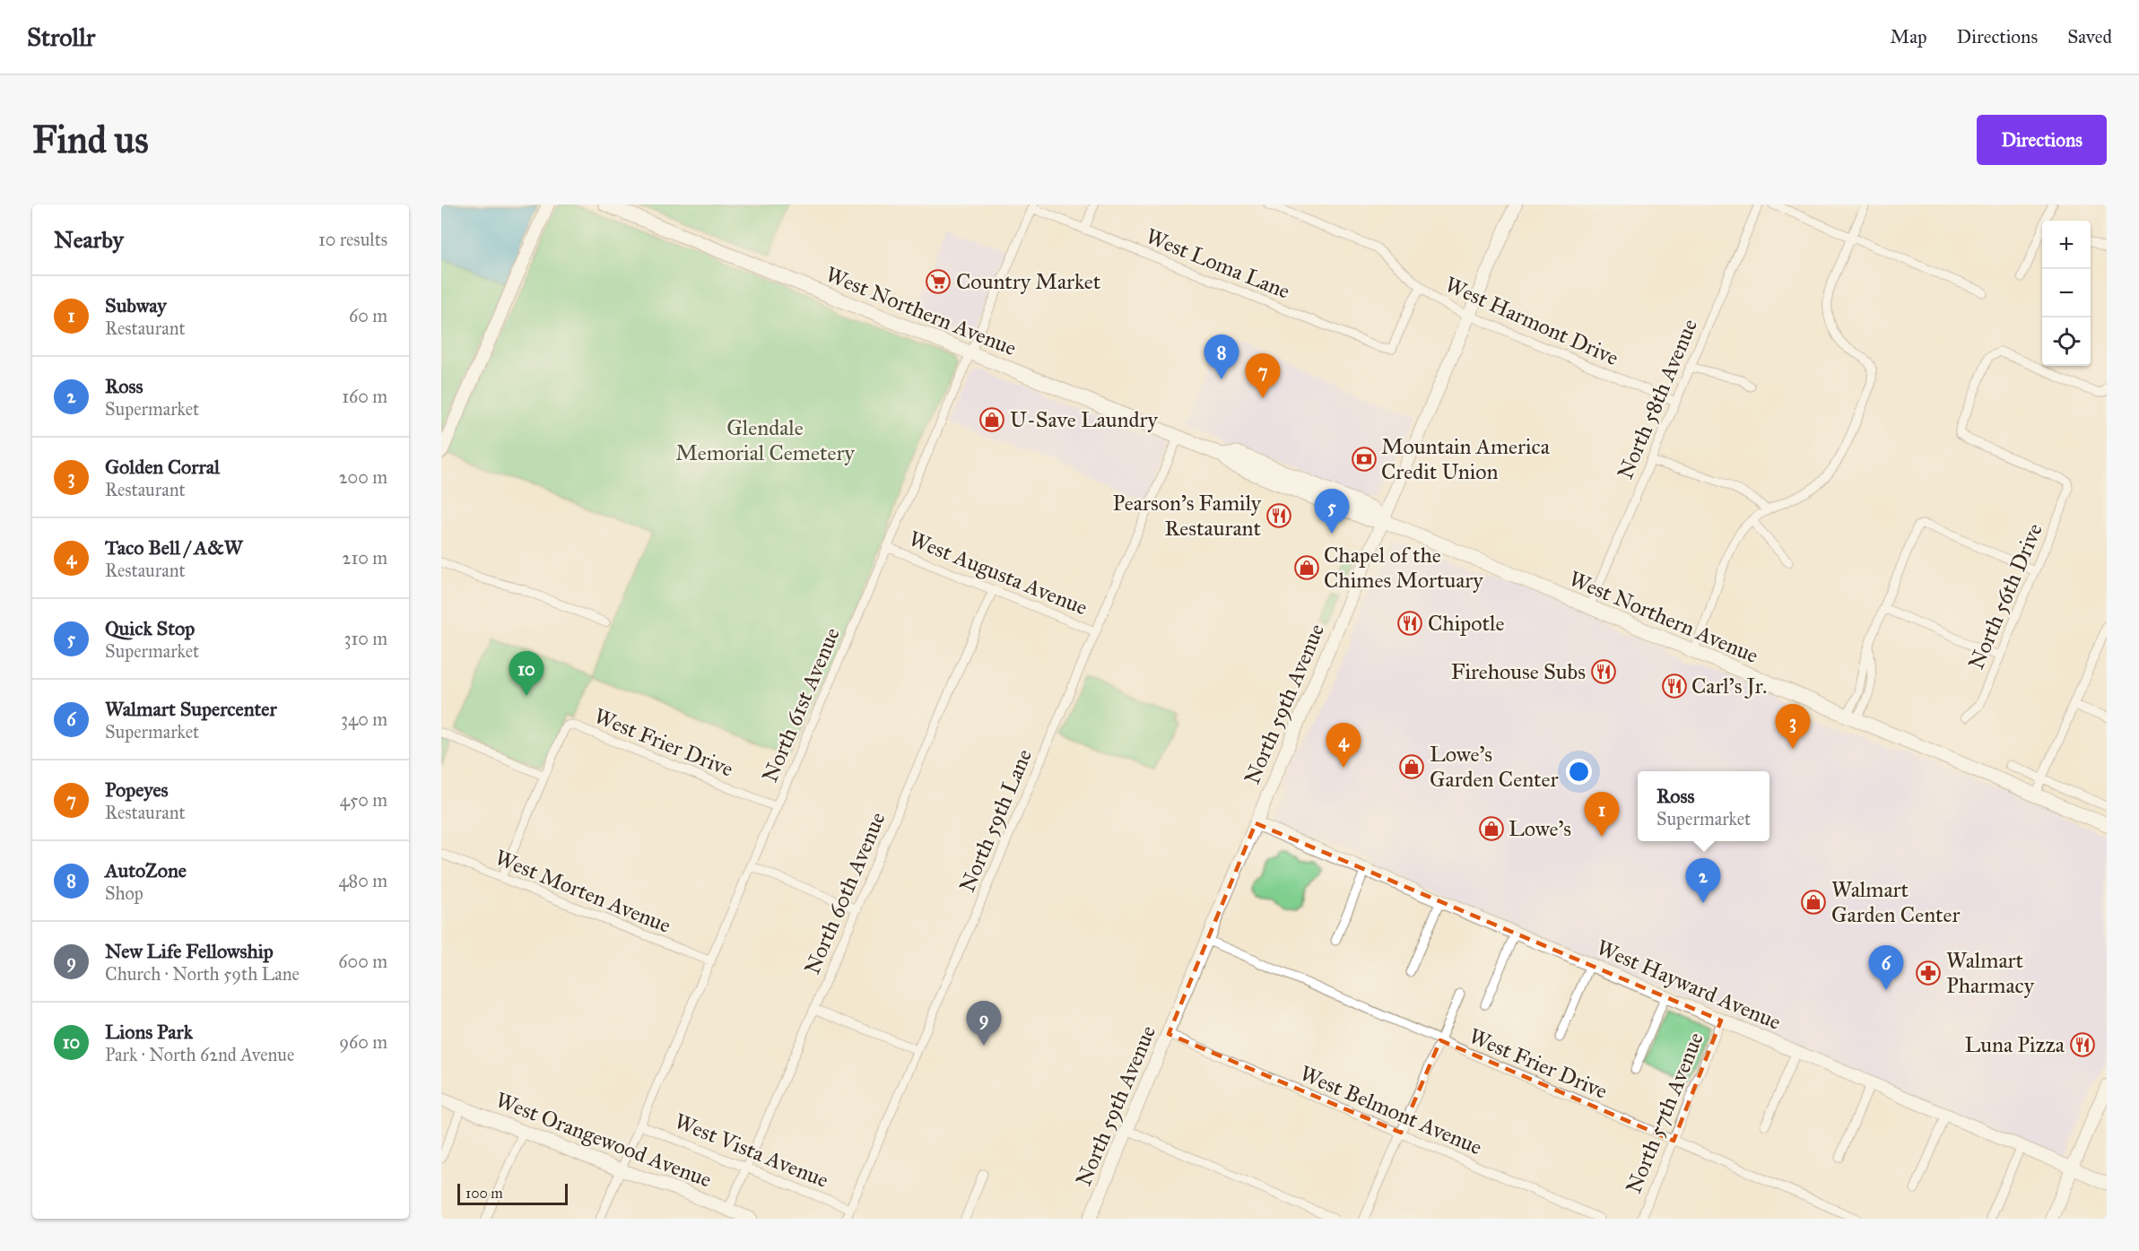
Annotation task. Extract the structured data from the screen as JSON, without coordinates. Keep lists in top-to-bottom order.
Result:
{
  "streets": {
    "main road": ["West Northern Avenue"],
    "street": [
      "West Loma Lane",
      "West Harmont Drive",
      "North 58th Avenue",
      "West Augusta Avenue",
      "North 56th Drive",
      "North 59th Avenue",
      "North 61st Avenue",
      "West Frier Drive",
      "North 59th Lane",
      "West Morten Avenue",
      "North 60th Avenue",
      "West Hayward Avenue",
      "West Belmont Avenue",
      "North 57th Avenue",
      "West Orangewood Avenue",
      "West Vista Avenue"
    ]
  },
  "crossings": [
    ["West Loma Lane", "West Harmont Drive"],
    ["West Loma Lane", "North 61st Avenue"],
    ["West Northern Avenue", "North 58th Avenue"],
    ["West Northern Avenue", "North 59th Avenue"],
    ["West Northern Avenue", "North 61st Avenue"],
    ["West Northern Avenue", "North 59th Lane"],
    ["West Harmont Drive", "North 58th Avenue"],
    ["West Harmont Drive", "North 59th Avenue"],
    ["West Augusta Avenue", "North 61st Avenue"],
    ["West Augusta Avenue", "North 59th Lane"],
    ["West Augusta Avenue", "North 60th Avenue"],
    ["North 59th Avenue", "West Frier Drive"],
    ["North 59th Avenue", "West Hayward Avenue"],
    ["North 59th Avenue", "West Belmont Avenue"],
    ["North 61st Avenue", "West Frier Drive"],
    ["North 61st Avenue", "West Morten Avenue"],
    ["North 61st Avenue", "West Orangewood Avenue"],
    ["North 61st Avenue", "West Vista Avenue"],
    ["West Frier Drive", "North 57th Avenue"],
    ["North 59th Lane", "West Vista Avenue"],
    ["North 60th Avenue", "West Orangewood Avenue"],
    ["North 60th Avenue", "West Vista Avenue"],
    ["West Hayward Avenue", "North 57th Avenue"]
  ],
  "parks": ["Glendale Memorial Cemetery"],
  "places": {
    "supermarket": ["Country Market"],
    "shop": [
      "U-Save Laundry",
      "Chapel of the Chimes Mortuary",
      "Lowe's Garden Center",
      "Lowe's",
      "Walmart Garden Center"
    ],
    "bank": ["Mountain America Credit Union"],
    "restaurant": [
      "Pearson's Family Restaurant",
      "Chipotle",
      "Firehouse Subs",
      "Carl's Jr.",
      "Luna Pizza"
    ],
    "pharmacy": ["Walmart Pharmacy"]
  },
  "scale_bar": "100 m",
  "page": {
    "header": "Strollr",
    "nav": ["Map", "Directions", "Saved"],
    "buttons": "Directions",
    "title": "Find us",
    "heading": ["Nearby", "10 results"],
    "map_buttons": ["+", "−"],
    "list": [
      {
        "mark": "1",
        "name": "Subway",
        "note": "Restaurant",
        "value": "60 m"
      },
      {
        "mark": "2",
        "name": "Ross",
        "note": "Supermarket",
        "value": "160 m"
      },
      {
        "mark": "3",
        "name": "Golden Corral",
        "note": "Restaurant",
        "value": "200 m"
      },
      {
        "mark": "4",
        "name": "Taco Bell / A&W",
        "note": "Restaurant",
        "value": "210 m"
      },
      {
        "mark": "5",
        "name": "Quick Stop",
        "note": "Supermarket",
        "value": "310 m"
      },
      {
        "mark": "6",
        "name": "Walmart Supercenter",
        "note": "Supermarket",
        "value": "340 m"
      },
      {
        "mark": "7",
        "name": "Popeyes",
        "note": "Restaurant",
        "value": "450 m"
      },
      {
        "mark": "8",
        "name": "AutoZone",
        "note": "Shop",
        "value": "480 m"
      },
      {
        "mark": "9",
        "name": "New Life Fellowship",
        "note": "Church · North 59th Lane",
        "value": "600 m"
      },
      {
        "mark": "10",
        "name": "Lions Park",
        "note": "Park · North 62nd Avenue",
        "value": "960 m"
      }
    ],
    "pins": [
      "8",
      "7",
      "5",
      "10",
      "3",
      "4",
      "1",
      "2",
      "6",
      "9"
    ],
    "popup": ["Ross", "Supermarket"],
    "scale": "100 m"
  }
}
